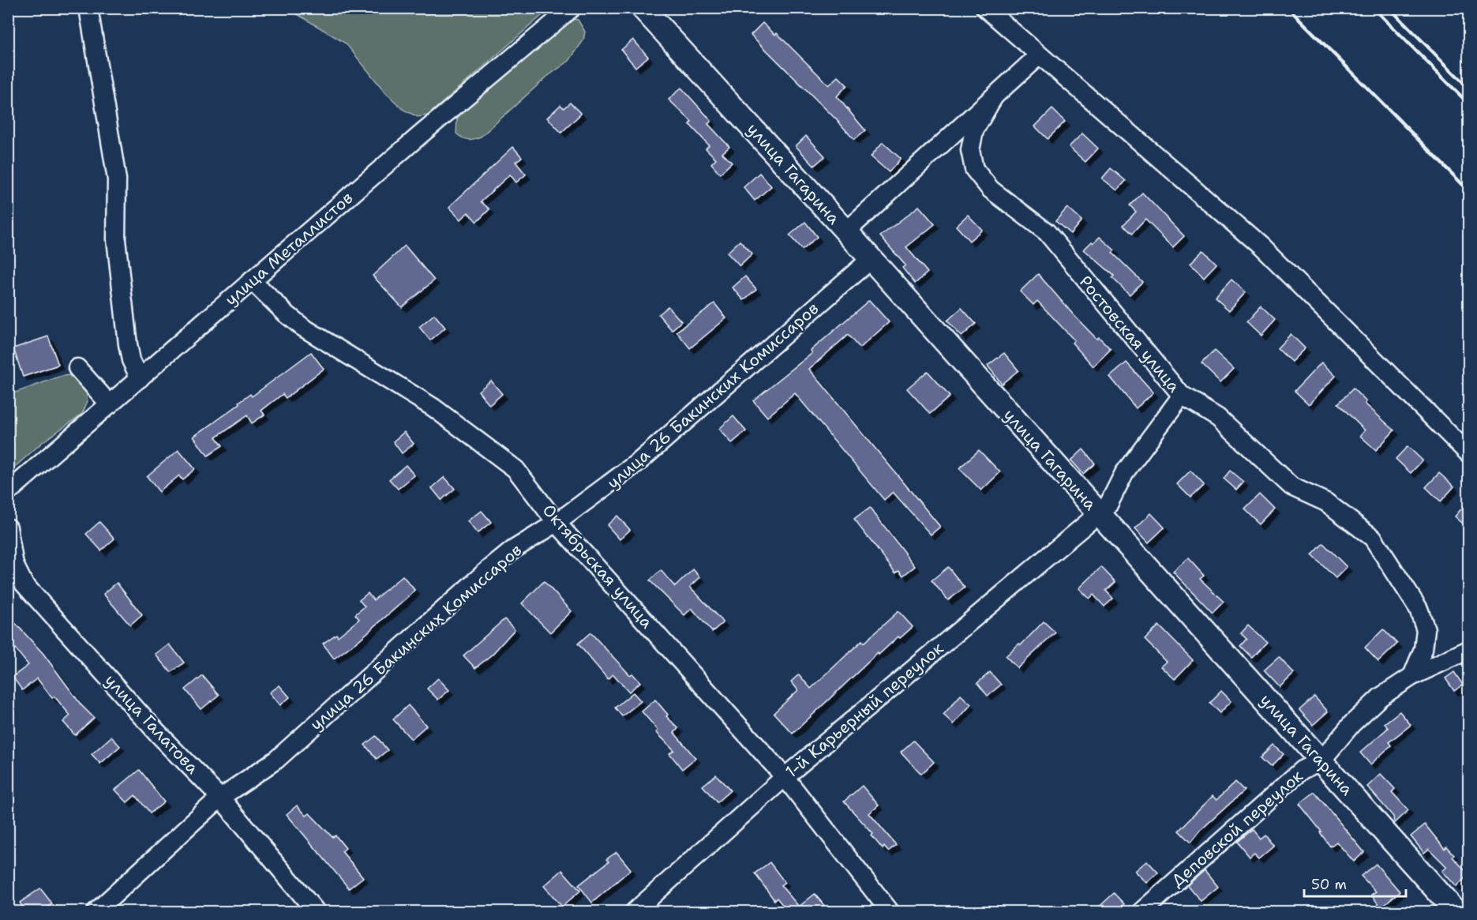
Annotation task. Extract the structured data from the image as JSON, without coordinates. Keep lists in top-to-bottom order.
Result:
{
  "streets": {
    "main road": ["улица Гагарина"],
    "street": [
      "улица Металлистов",
      "Ростовская улица",
      "улица 26 Бакинских Комиссаров",
      "Октябрьская улица",
      "1-й Карьерный переулок",
      "улица Галатова",
      "Деповской переулок"
    ]
  },
  "crossings": [
    ["улица Гагарина", "улица 26 Бакинских Комиссаров"],
    ["улица Гагарина", "1-й Карьерный переулок"],
    ["улица Гагарина", "Деповской переулок"],
    ["улица Металлистов", "Октябрьская улица"],
    ["Ростовская улица", "1-й Карьерный переулок"],
    ["Ростовская улица", "Деповской переулок"],
    ["улица 26 Бакинских Комиссаров", "Октябрьская улица"],
    ["улица 26 Бакинских Комиссаров", "улица Галатова"],
    ["Октябрьская улица", "1-й Карьерный переулок"]
  ],
  "scale_bar": "50 m"
}
